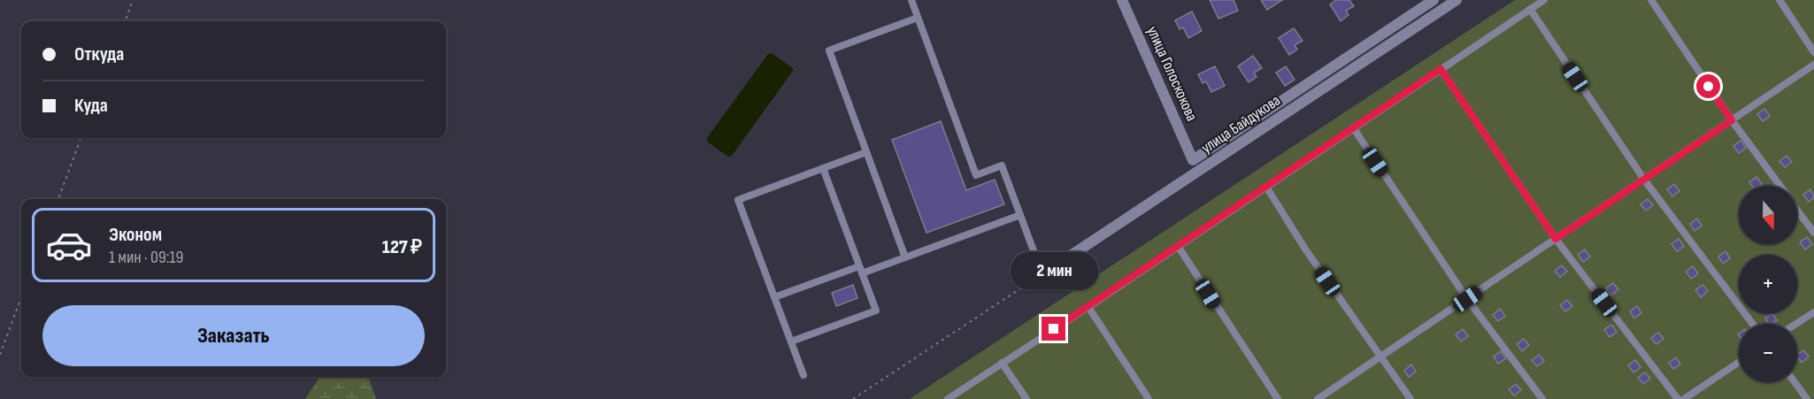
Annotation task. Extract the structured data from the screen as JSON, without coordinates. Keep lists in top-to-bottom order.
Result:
{
  "streets": {
    "street": ["улица Голоскокова", "улица Байдукова"]
  },
  "crossings": [
    ["улица Голоскокова", "улица Байдукова"]
  ],
  "north": "bottom",
  "page": {
    "banner": ["Откуда", "Куда"],
    "map_buttons": ["+", "−"],
    "list": [
      {
        "name": "Эконом",
        "note": "1 мин · 09:19",
        "value": "127 ₽"
      }
    ],
    "bubble": "2 мин",
    "buttons": "Заказать"
  }
}
